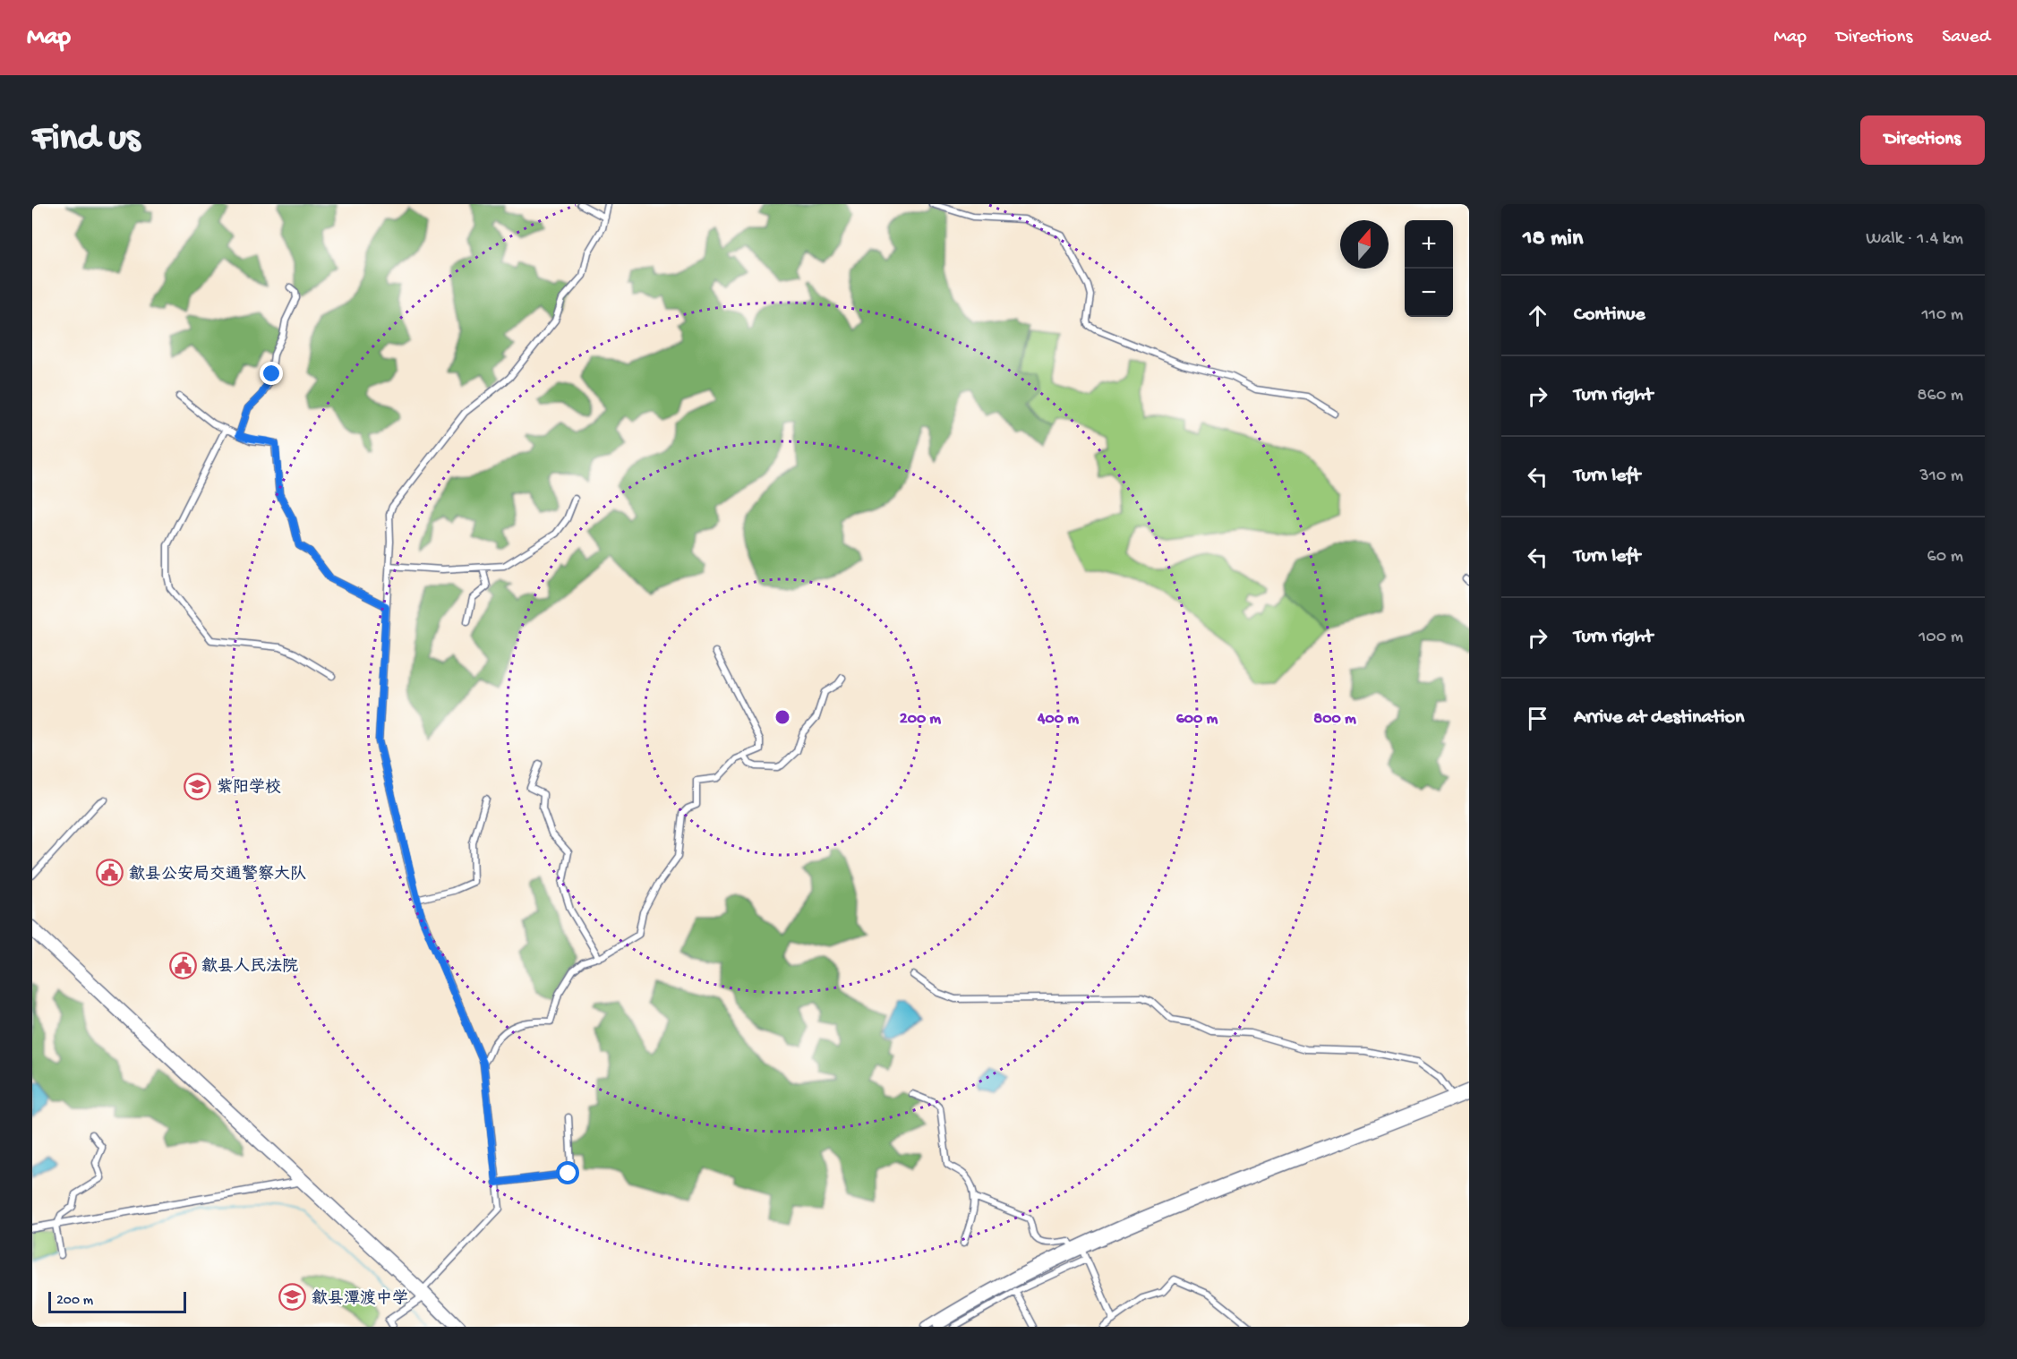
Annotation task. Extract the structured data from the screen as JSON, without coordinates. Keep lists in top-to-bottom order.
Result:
{
  "places": {
    "school or university": ["紫阳学校", "歙县潭渡中学"],
    "public building": ["歙县公安局交通警察大队", "歙县人民法院"]
  },
  "scale_bar": "200 m",
  "north": "top",
  "page": {
    "header": "Map",
    "nav": ["Map", "Directions", "Saved"],
    "buttons": "Directions",
    "title": "Find us",
    "heading": ["18 min", "Walk · 1.4 km"],
    "map_buttons": ["+", "−"],
    "list": [
      ["Continue", "110 m"],
      ["Turn right", "860 m"],
      ["Turn left", "310 m"],
      ["Turn left", "60 m"],
      ["Turn right", "100 m"],
      "Arrive at destination"
    ],
    "scale": "200 m"
  },
  "rings": [
    "200 m",
    "400 m",
    "600 m",
    "800 m"
  ]
}
